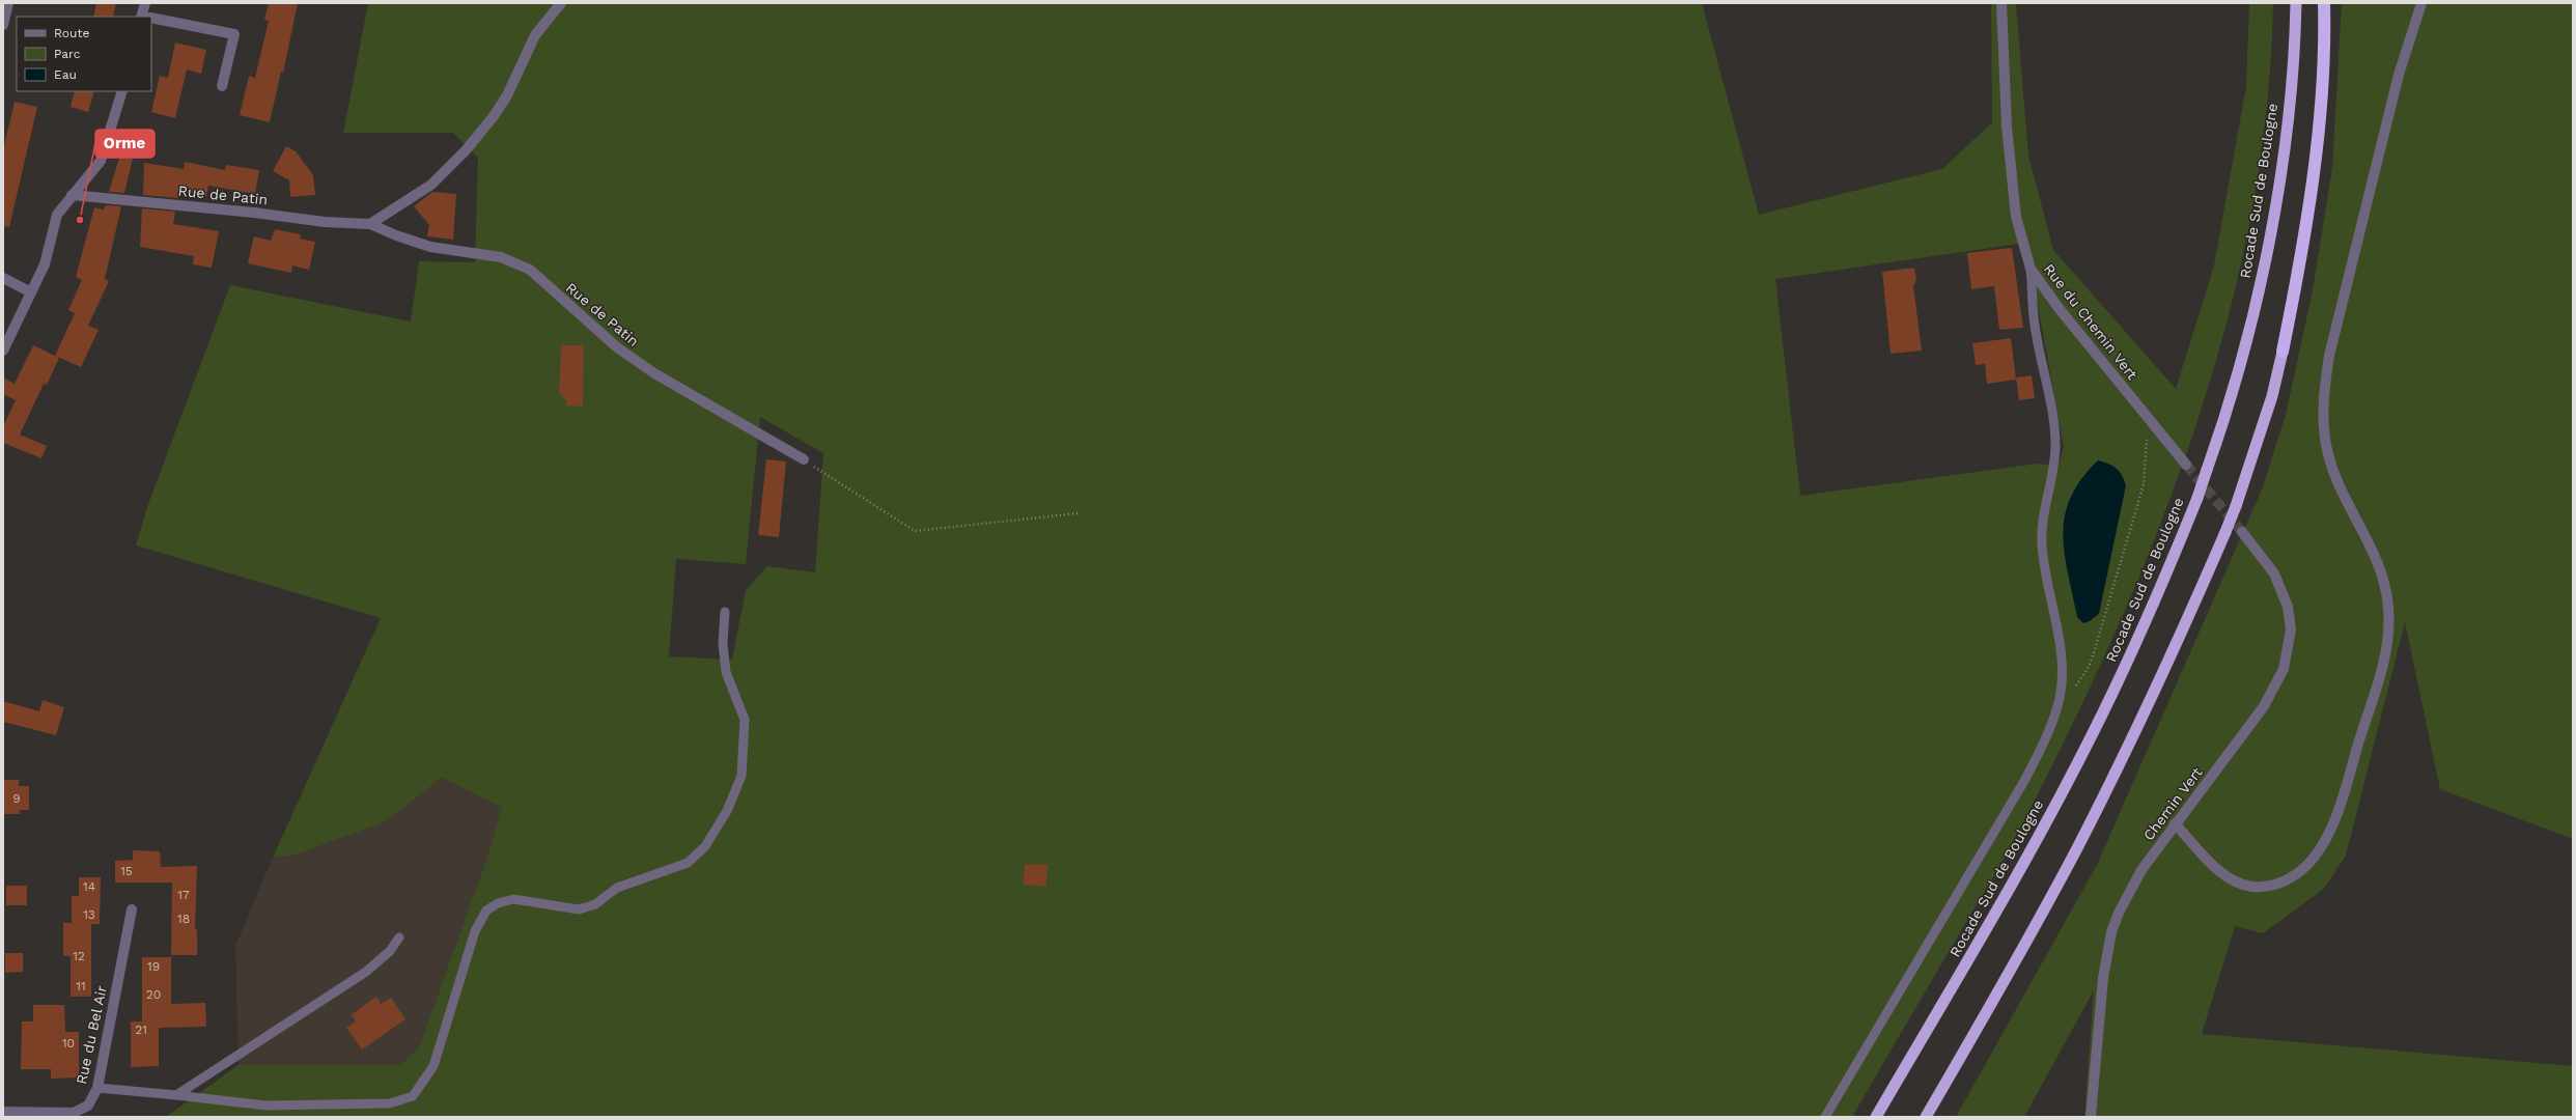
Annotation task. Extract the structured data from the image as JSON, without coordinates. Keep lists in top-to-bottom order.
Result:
{
  "streets": {
    "highway": ["Rocade Sud de Boulogne"],
    "street": [
      "Rue de Patin",
      "Rue du Chemin Vert",
      "Chemin Vert",
      "Rue du Bel Air"
    ]
  },
  "places": ["Orme"],
  "house_numbers": [
    "9",
    "15",
    "14",
    "17",
    "13",
    "18",
    "12",
    "19",
    "11",
    "20",
    "21",
    "10"
  ],
  "legend": ["Route", "Parc", "Eau"]
}
